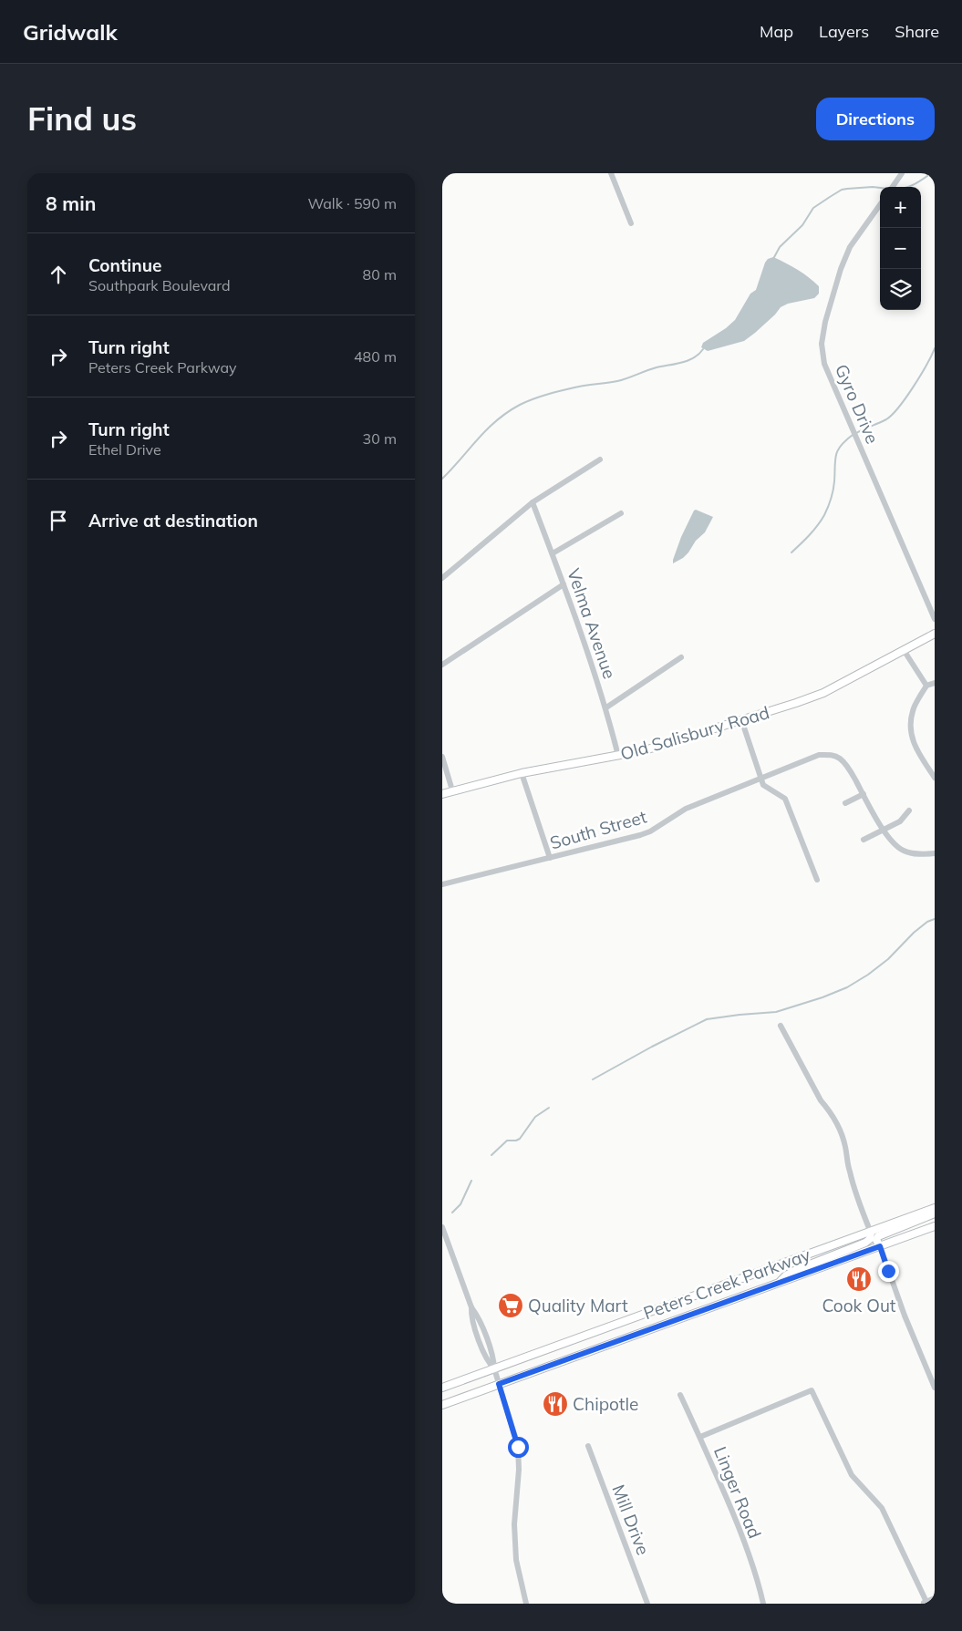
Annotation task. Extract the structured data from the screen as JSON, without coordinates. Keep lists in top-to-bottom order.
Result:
{
  "streets": {
    "main road": ["Old Salisbury Road", "Peters Creek Parkway"],
    "street": [
      "Gyro Drive",
      "Velma Avenue",
      "South Street",
      "Linger Road",
      "Mill Drive"
    ]
  },
  "crossings": [
    ["Velma Avenue", "Old Salisbury Road"]
  ],
  "places": {
    "restaurant": ["Cook Out", "Chipotle"],
    "supermarket": ["Quality Mart"]
  },
  "page": {
    "header": "Gridwalk",
    "nav": ["Map", "Layers", "Share"],
    "buttons": "Directions",
    "title": "Find us",
    "heading": ["8 min", "Walk · 590 m"],
    "map_buttons": ["+", "−"],
    "list": [
      ["Continue", "Southpark Boulevard", "80 m"],
      ["Turn right", "Peters Creek Parkway", "480 m"],
      ["Turn right", "Ethel Drive", "30 m"],
      "Arrive at destination"
    ]
  }
}
